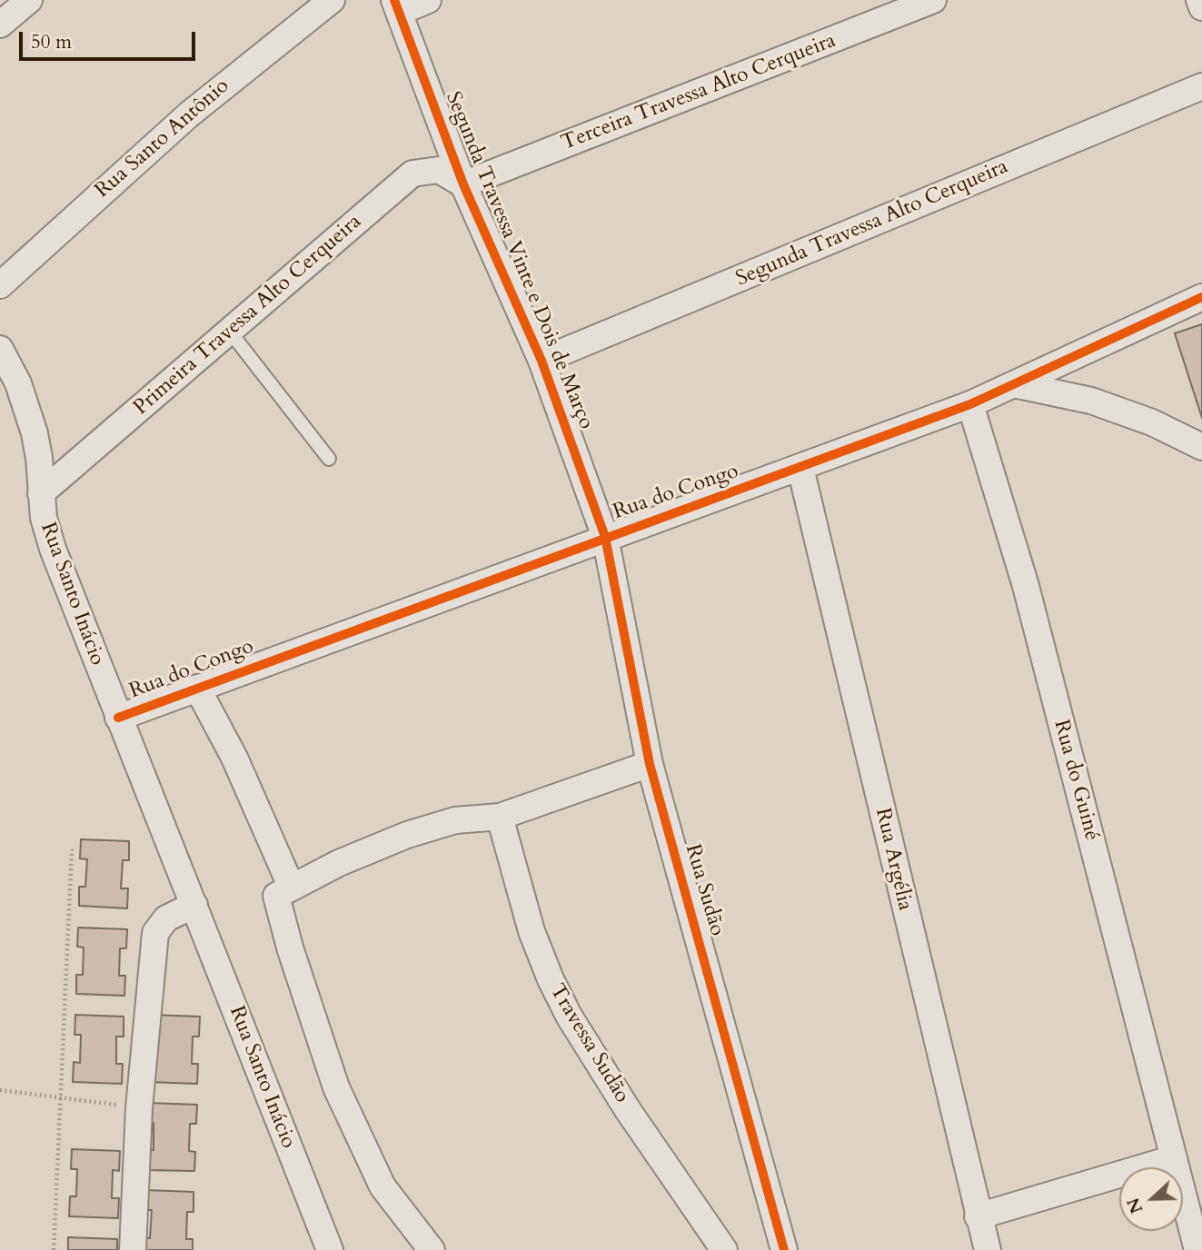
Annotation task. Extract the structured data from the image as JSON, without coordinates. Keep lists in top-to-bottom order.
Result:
{
  "streets": {
    "street": [
      "Terceira Travessa Alto Cerqueira",
      "Rua Santo Antônio",
      "Segunda Travessa Alto Cerqueira",
      "Segunda Travessa Vinte e Dois de Março",
      "Primeira Travessa Alto Cerqueira",
      "Rua do Congo",
      "Rua Santo Inácio",
      "Rua do Guiné",
      "Rua Argélia",
      "Rua Sudão",
      "Travessa Sudão"
    ]
  },
  "crossings": [
    ["Terceira Travessa Alto Cerqueira", "Segunda Travessa Vinte e Dois de Março"],
    ["Terceira Travessa Alto Cerqueira", "Primeira Travessa Alto Cerqueira"],
    ["Segunda Travessa Alto Cerqueira", "Segunda Travessa Vinte e Dois de Março"],
    ["Segunda Travessa Vinte e Dois de Março", "Primeira Travessa Alto Cerqueira"],
    ["Segunda Travessa Vinte e Dois de Março", "Rua do Congo"],
    ["Segunda Travessa Vinte e Dois de Março", "Rua Sudão"],
    ["Primeira Travessa Alto Cerqueira", "Rua Santo Inácio"],
    ["Rua do Congo", "Rua Santo Inácio"],
    ["Rua do Congo", "Rua do Guiné"],
    ["Rua do Congo", "Rua Argélia"],
    ["Rua do Congo", "Rua Sudão"]
  ],
  "scale_bar": "50 m",
  "north": "left"
}
